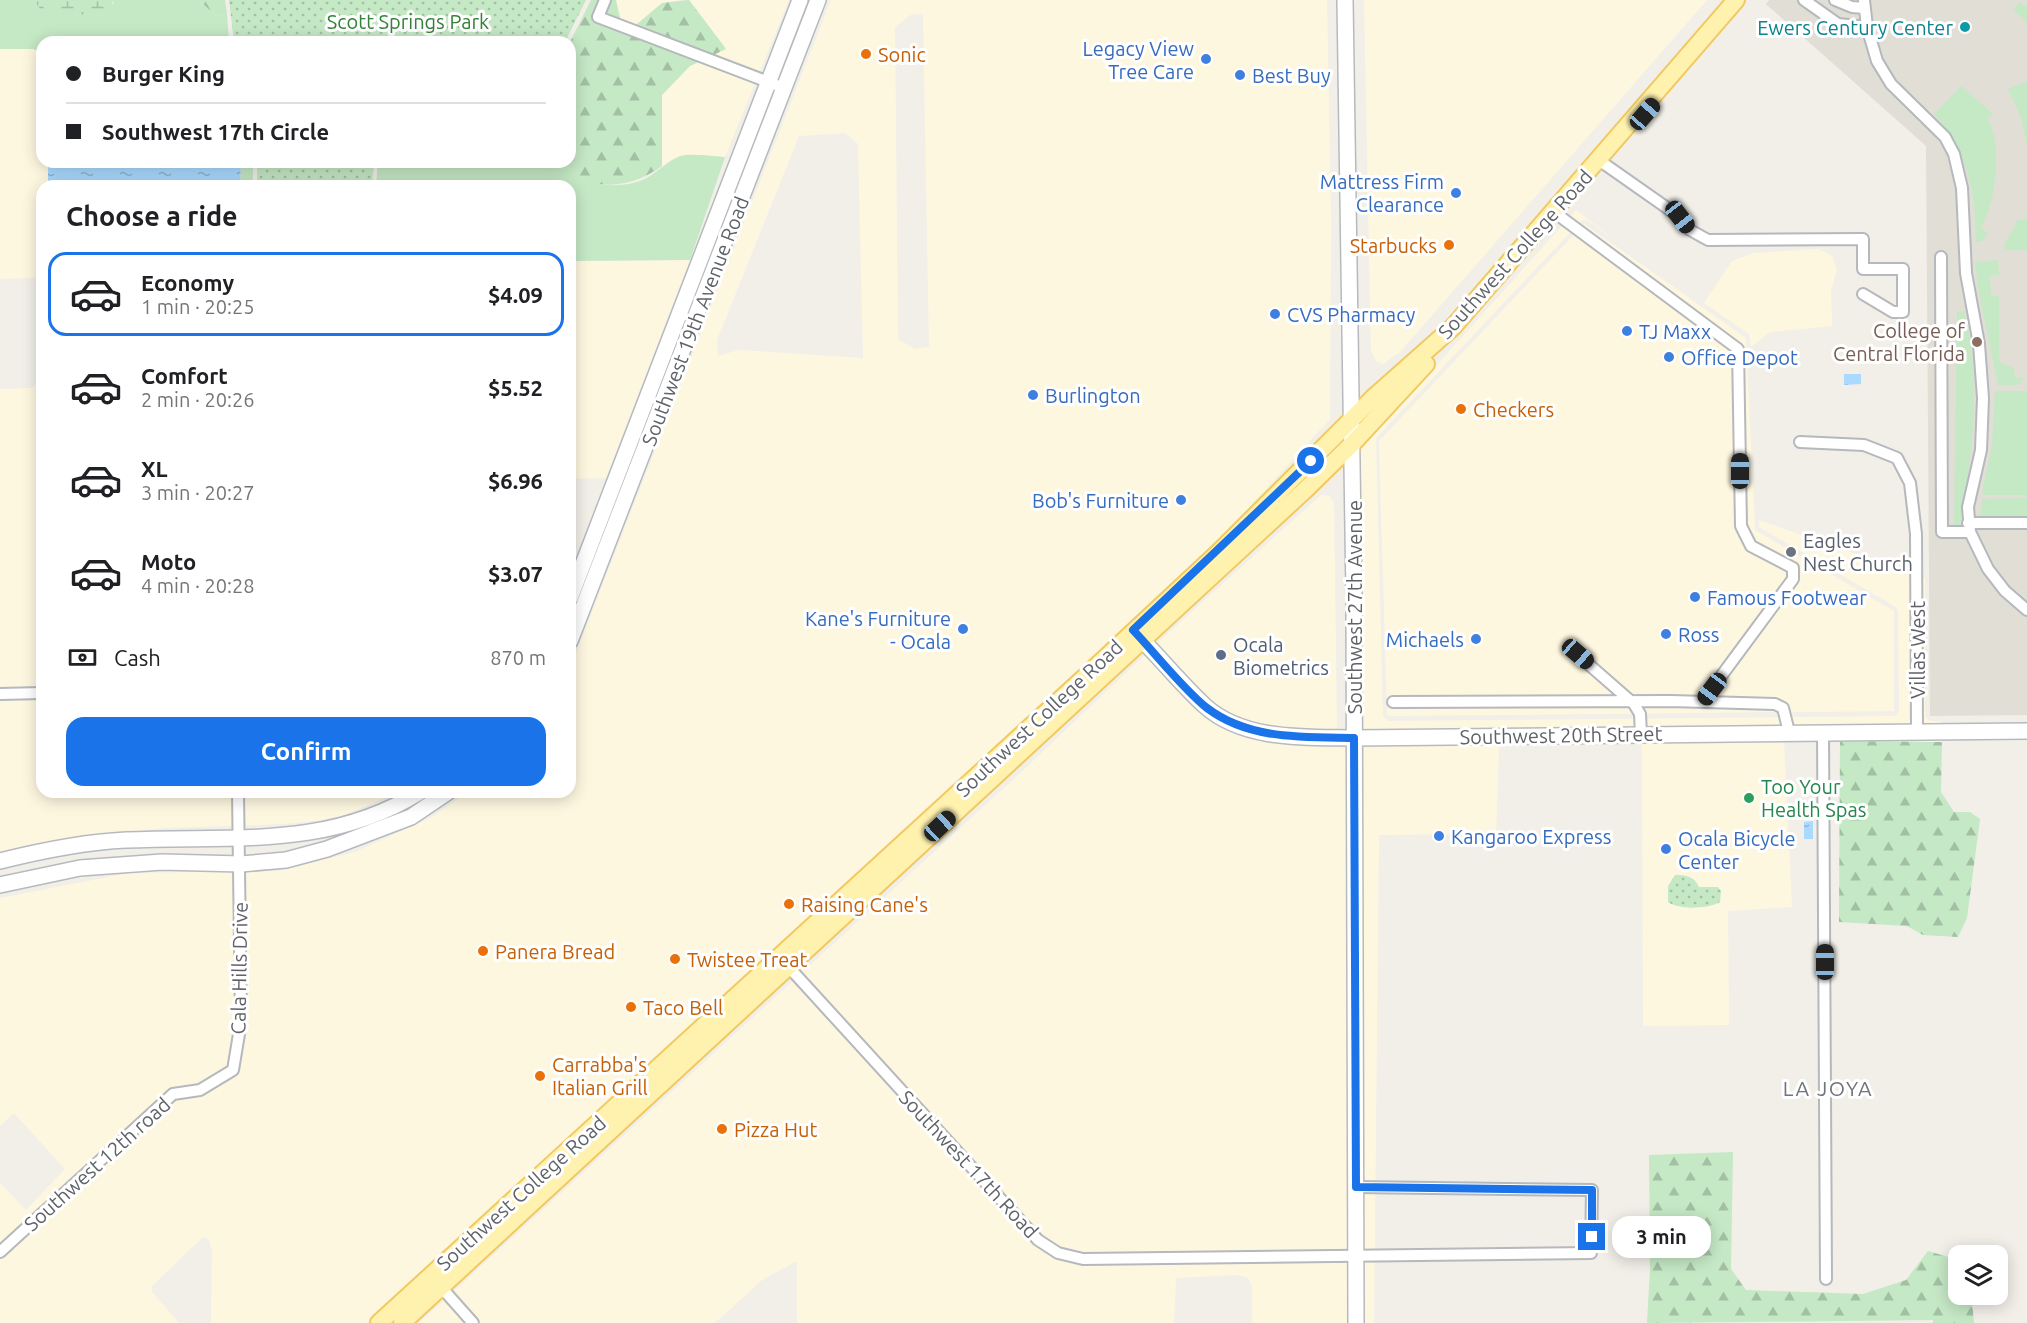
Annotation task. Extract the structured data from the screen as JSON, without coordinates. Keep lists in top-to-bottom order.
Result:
{
  "streets": {
    "main road": [
      "Southwest College Road",
      "Southwest 19th Avenue Road",
      "Southwest 27th Avenue",
      "Southwest 20th Street"
    ],
    "street": [
      "Villas West",
      "Cala Hills Drive",
      "Southwest 12th road",
      "Southwest 17th Road"
    ]
  },
  "crossings": [
    ["Southwest College Road", "Southwest 27th Avenue"],
    ["Southwest College Road", "Southwest 20th Street"],
    ["Southwest College Road", "Southwest 17th Road"],
    ["Southwest 27th Avenue", "Southwest 20th Street"],
    ["Southwest 27th Avenue", "Southwest 17th Road"],
    ["Villas West", "Southwest 20th Street"],
    ["Cala Hills Drive", "Southwest 12th road"]
  ],
  "districts": ["LA JOYA"],
  "parks": ["Scott Springs Park"],
  "places": [
    "Ewers Century Center",
    "Sonic",
    "Legacy View Tree Care",
    "Best Buy",
    "Mattress Firm Clearance",
    "Starbucks",
    "CVS Pharmacy",
    "TJ Maxx",
    "College of Central Florida",
    "Office Depot",
    "Burlington",
    "Checkers",
    "Bob's Furniture",
    "Eagles Nest Church",
    "Famous Footwear",
    "Kane's Furniture - Ocala",
    "Ross",
    "Michaels",
    "Ocala Biometrics",
    "Too Your Health Spas",
    "Kangaroo Express",
    "Ocala Bicycle Center",
    "Raising Cane's",
    "Panera Bread",
    "Twistee Treat",
    "Taco Bell",
    "Carrabba's Italian Grill",
    "Pizza Hut"
  ],
  "page": {
    "banner": ["Burger King", "Southwest 17th Circle"],
    "heading": "Choose a ride",
    "list": [
      {
        "name": "Economy",
        "note": "1 min · 20:25",
        "value": "$4.09"
      },
      {
        "name": "Comfort",
        "note": "2 min · 20:26",
        "value": "$5.52"
      },
      {
        "name": "XL",
        "note": "3 min · 20:27",
        "value": "$6.96"
      },
      {
        "name": "Moto",
        "note": "4 min · 20:28",
        "value": "$3.07"
      }
    ],
    "pay": ["Cash", "870 m"],
    "buttons": "Confirm",
    "bubble": "3 min"
  }
}
